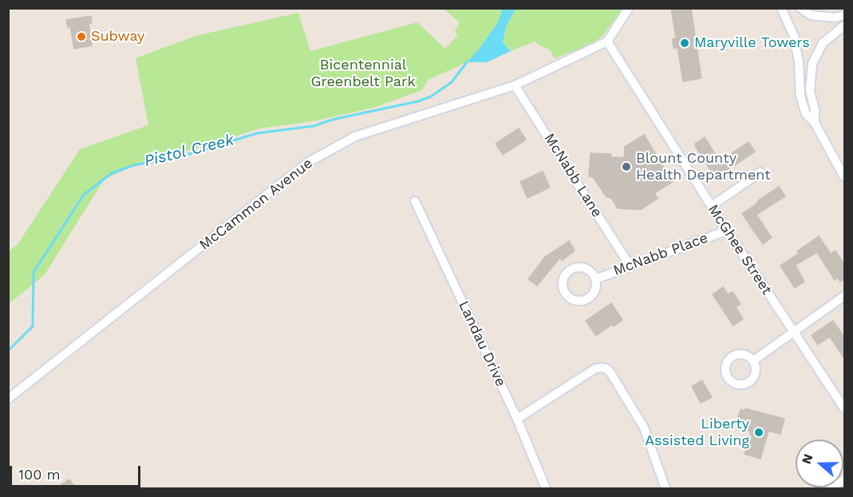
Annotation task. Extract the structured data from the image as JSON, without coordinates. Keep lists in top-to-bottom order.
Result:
{
  "streets": {
    "street": [
      "McNabb Lane",
      "McCammon Avenue",
      "McGhee Street",
      "McNabb Place",
      "Landau Drive"
    ]
  },
  "crossings": [
    ["McNabb Lane", "McCammon Avenue"],
    ["McNabb Lane", "McNabb Place"],
    ["McCammon Avenue", "McGhee Street"],
    ["McGhee Street", "McNabb Place"]
  ],
  "water": ["Pistol Creek"],
  "parks": ["Bicentennial Greenbelt Park"],
  "places": [
    "Subway",
    "Maryville Towers",
    "Blount County Health Department",
    "Liberty Assisted Living"
  ],
  "scale_bar": "100 m",
  "north": "left"
}
